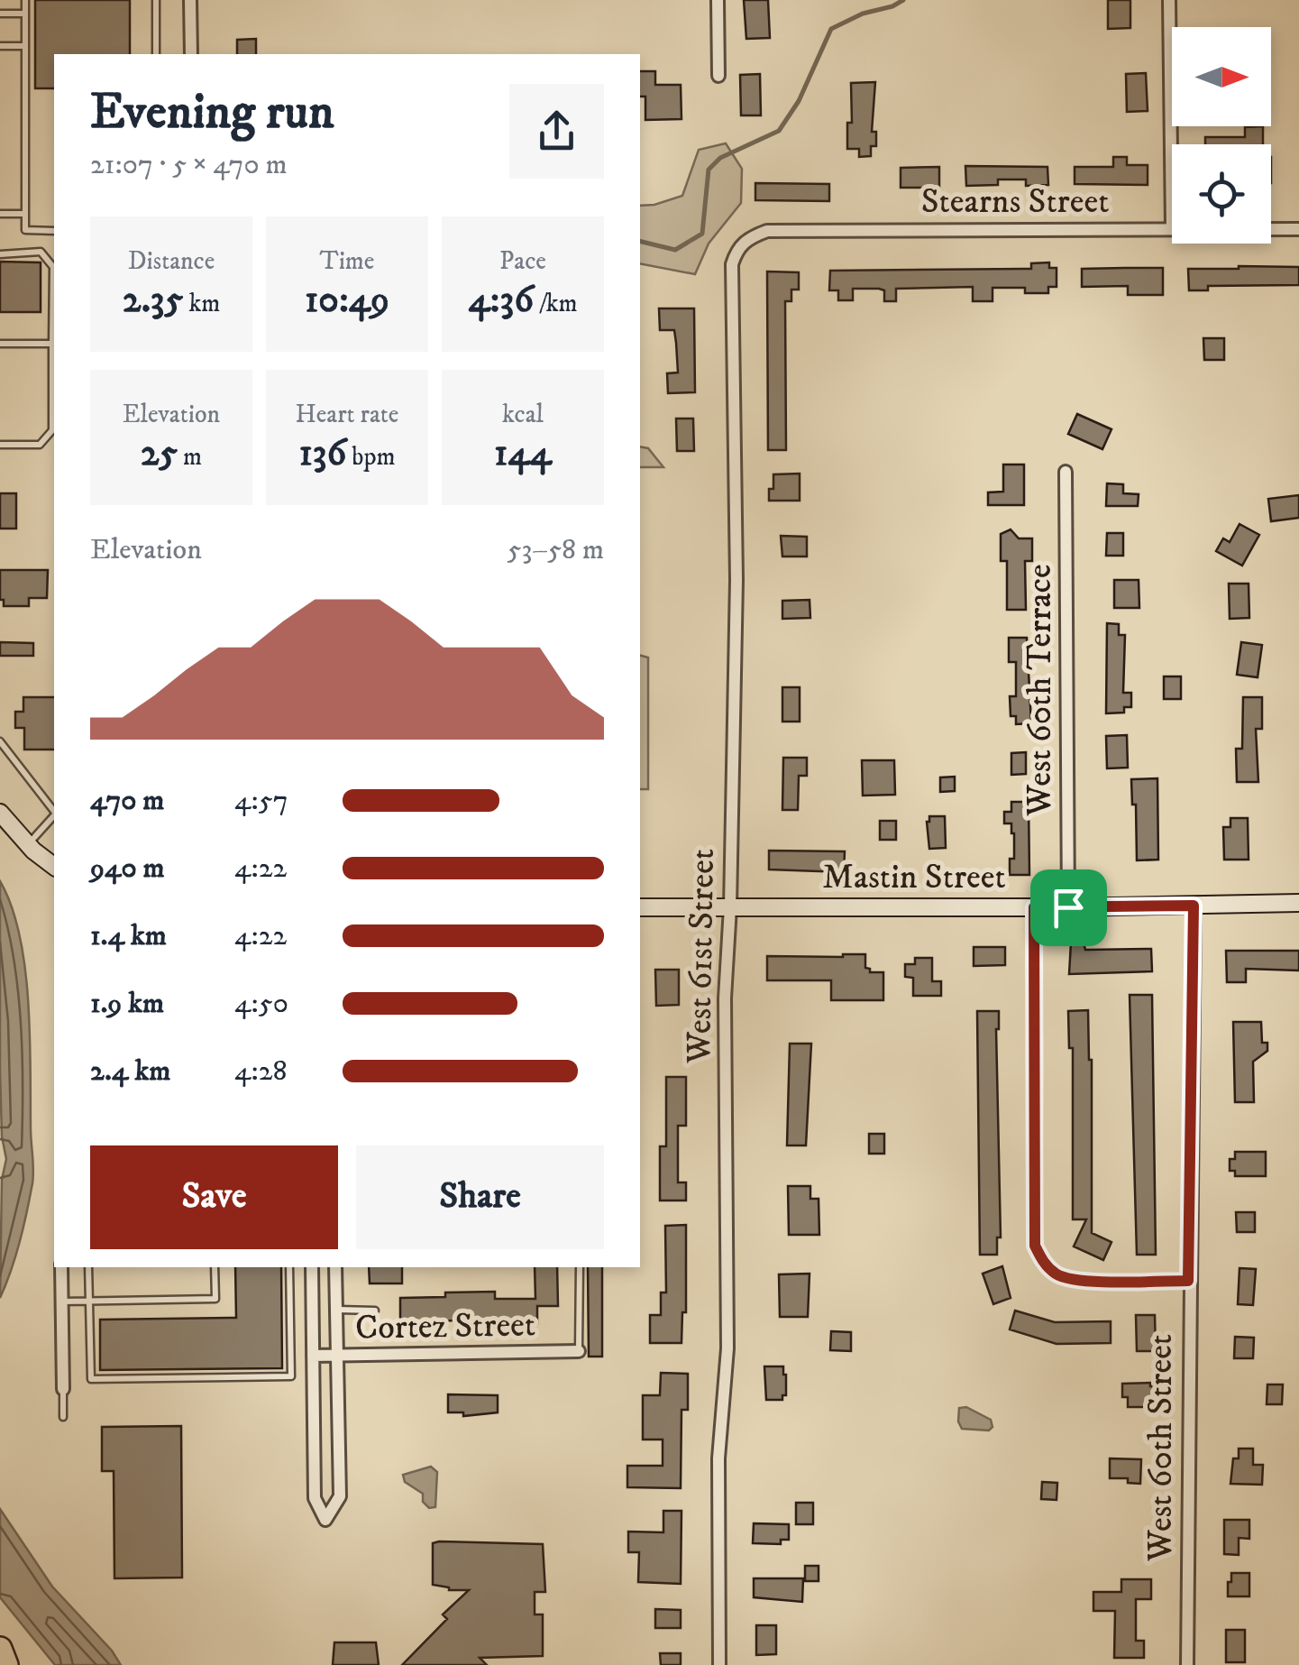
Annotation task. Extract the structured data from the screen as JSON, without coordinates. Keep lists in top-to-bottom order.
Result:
{
  "streets": {
    "street": [
      "Stearns Street",
      "West 60th Terrace",
      "Mastin Street",
      "West 61st Street",
      "Cortez Street",
      "West 60th Street"
    ]
  },
  "crossings": [
    ["Stearns Street", "West 61st Street"],
    ["West 60th Terrace", "Mastin Street"],
    ["Mastin Street", "West 61st Street"],
    ["Mastin Street", "West 60th Street"]
  ],
  "north": "right",
  "page": {
    "heading": ["Evening run", "21:07 · 5 × 470 m"],
    "stats": [
      ["Distance", "2.35 km"],
      ["Time", "10:49"],
      ["Pace", "4:36 /km"],
      ["Elevation", "25 m"],
      ["Heart rate", "136 bpm"],
      ["kcal", "144"]
    ],
    "chart": ["Elevation", "53–58 m"],
    "list": [
      {
        "name": "470 m",
        "note": "4:57"
      },
      {
        "name": "940 m",
        "note": "4:22"
      },
      {
        "name": "1.4 km",
        "note": "4:22"
      },
      {
        "name": "1.9 km",
        "note": "4:50"
      },
      {
        "name": "2.4 km",
        "note": "4:28"
      }
    ],
    "buttons": ["Save", "Share"]
  }
}
